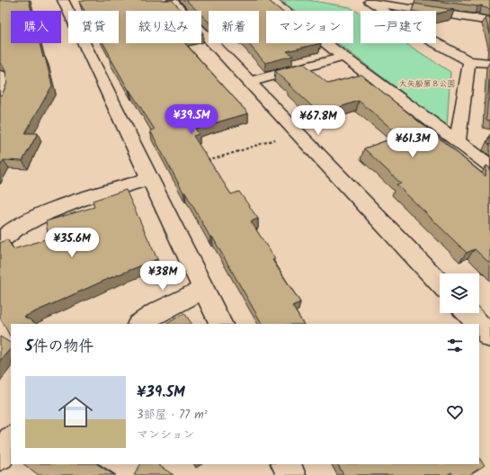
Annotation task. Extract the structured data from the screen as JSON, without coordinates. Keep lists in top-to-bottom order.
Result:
{
  "parks": ["大矢船第８公園"],
  "page": {
    "chip": [
      "購入",
      "賃貸",
      "絞り込み",
      "新着",
      "マンション",
      "一戸建て"
    ],
    "price": [
      "¥39.5M",
      "¥67.8M",
      "¥61.3M",
      "¥35.6M",
      "¥38M"
    ],
    "heading": "5件の物件",
    "list": [
      {
        "name": "¥39.5M",
        "note": "3部屋 · 77 m² · マンション"
      }
    ]
  }
}
